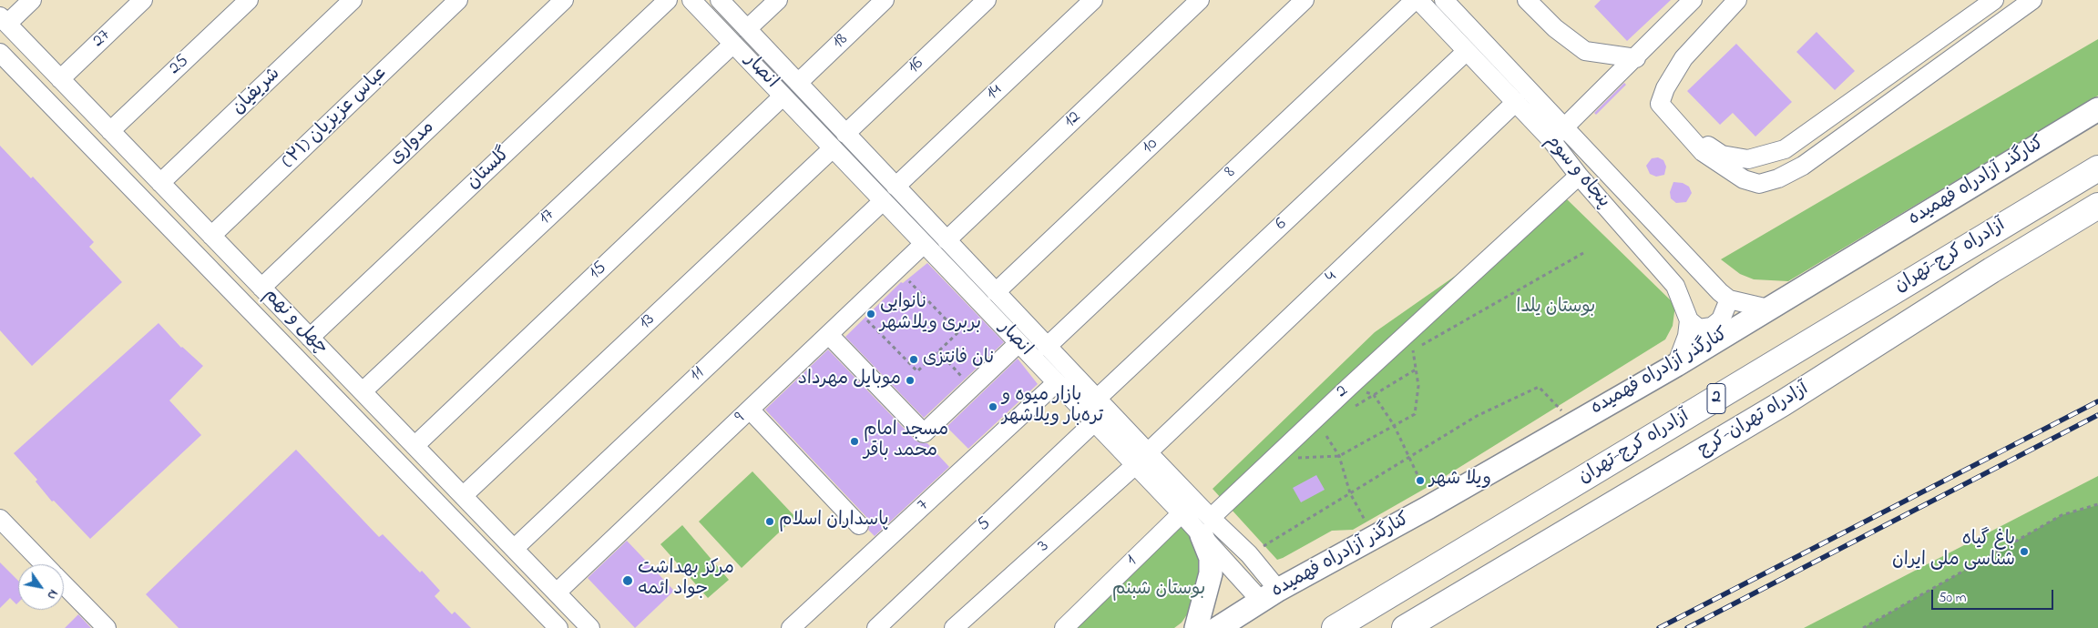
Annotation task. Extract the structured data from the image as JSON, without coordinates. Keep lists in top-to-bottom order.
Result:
{
  "streets": {
    "highway": ["آزادراه کرج-تهران", "2", "آزادراه تهران-کرج"],
    "main road": ["کنارگذر آزادراه فهمیده"],
    "street": [
      "27",
      "18",
      "25",
      "16",
      "انصار",
      "شریفیان",
      "14",
      "عباس عزیزیان (۲۱)",
      "12",
      "مدواری",
      "10",
      "گلستان",
      "پنجاه و سوم",
      "8",
      "17",
      "6",
      "15",
      "4",
      "چهل و نهم",
      "13",
      "11",
      "9",
      "7",
      "5",
      "3",
      "1"
    ]
  },
  "crossings": [
    ["27", "چهل و نهم"],
    ["18", "انصار"],
    ["25", "چهل و نهم"],
    ["16", "انصار"],
    ["انصار", "14"],
    ["انصار", "12"],
    ["انصار", "10"],
    ["انصار", "8"],
    ["انصار", "کنارگذر آزادراه فهمیده"],
    ["انصار", "17"],
    ["انصار", "6"],
    ["انصار", "15"],
    ["انصار", "4"],
    ["انصار", "13"],
    ["انصار", "11"],
    ["انصار", "2"],
    ["انصار", "9"],
    ["انصار", "7"],
    ["انصار", "5"],
    ["انصار", "3"],
    ["انصار", "1"],
    ["شریفیان", "چهل و نهم"],
    ["عباس عزیزیان (۲۱)", "چهل و نهم"],
    ["مدواری", "چهل و نهم"],
    ["گلستان", "چهل و نهم"],
    ["پنجاه و سوم", "6"],
    ["پنجاه و سوم", "4"],
    ["پنجاه و سوم", "2"],
    ["17", "چهل و نهم"],
    ["15", "چهل و نهم"],
    ["چهل و نهم", "13"],
    ["چهل و نهم", "11"],
    ["چهل و نهم", "9"]
  ],
  "parks": ["بوستان یلدا", "بوستان شبنم"],
  "places": [
    "نانوایی بربری ویلاشهر",
    "نان فانتزی",
    "موبایل مهرداد",
    "بازار میوه و تره‌بار ویلاشهر",
    "مسجد امام محمد باقر",
    "ویلا شهر",
    "پاسداران اسلام",
    "باغ گیاه‌ شناسی ملی ایران",
    "مرکز بهداشت جواد ائمه"
  ],
  "scale_bar": "50 m",
  "north": "bottom right"
}
